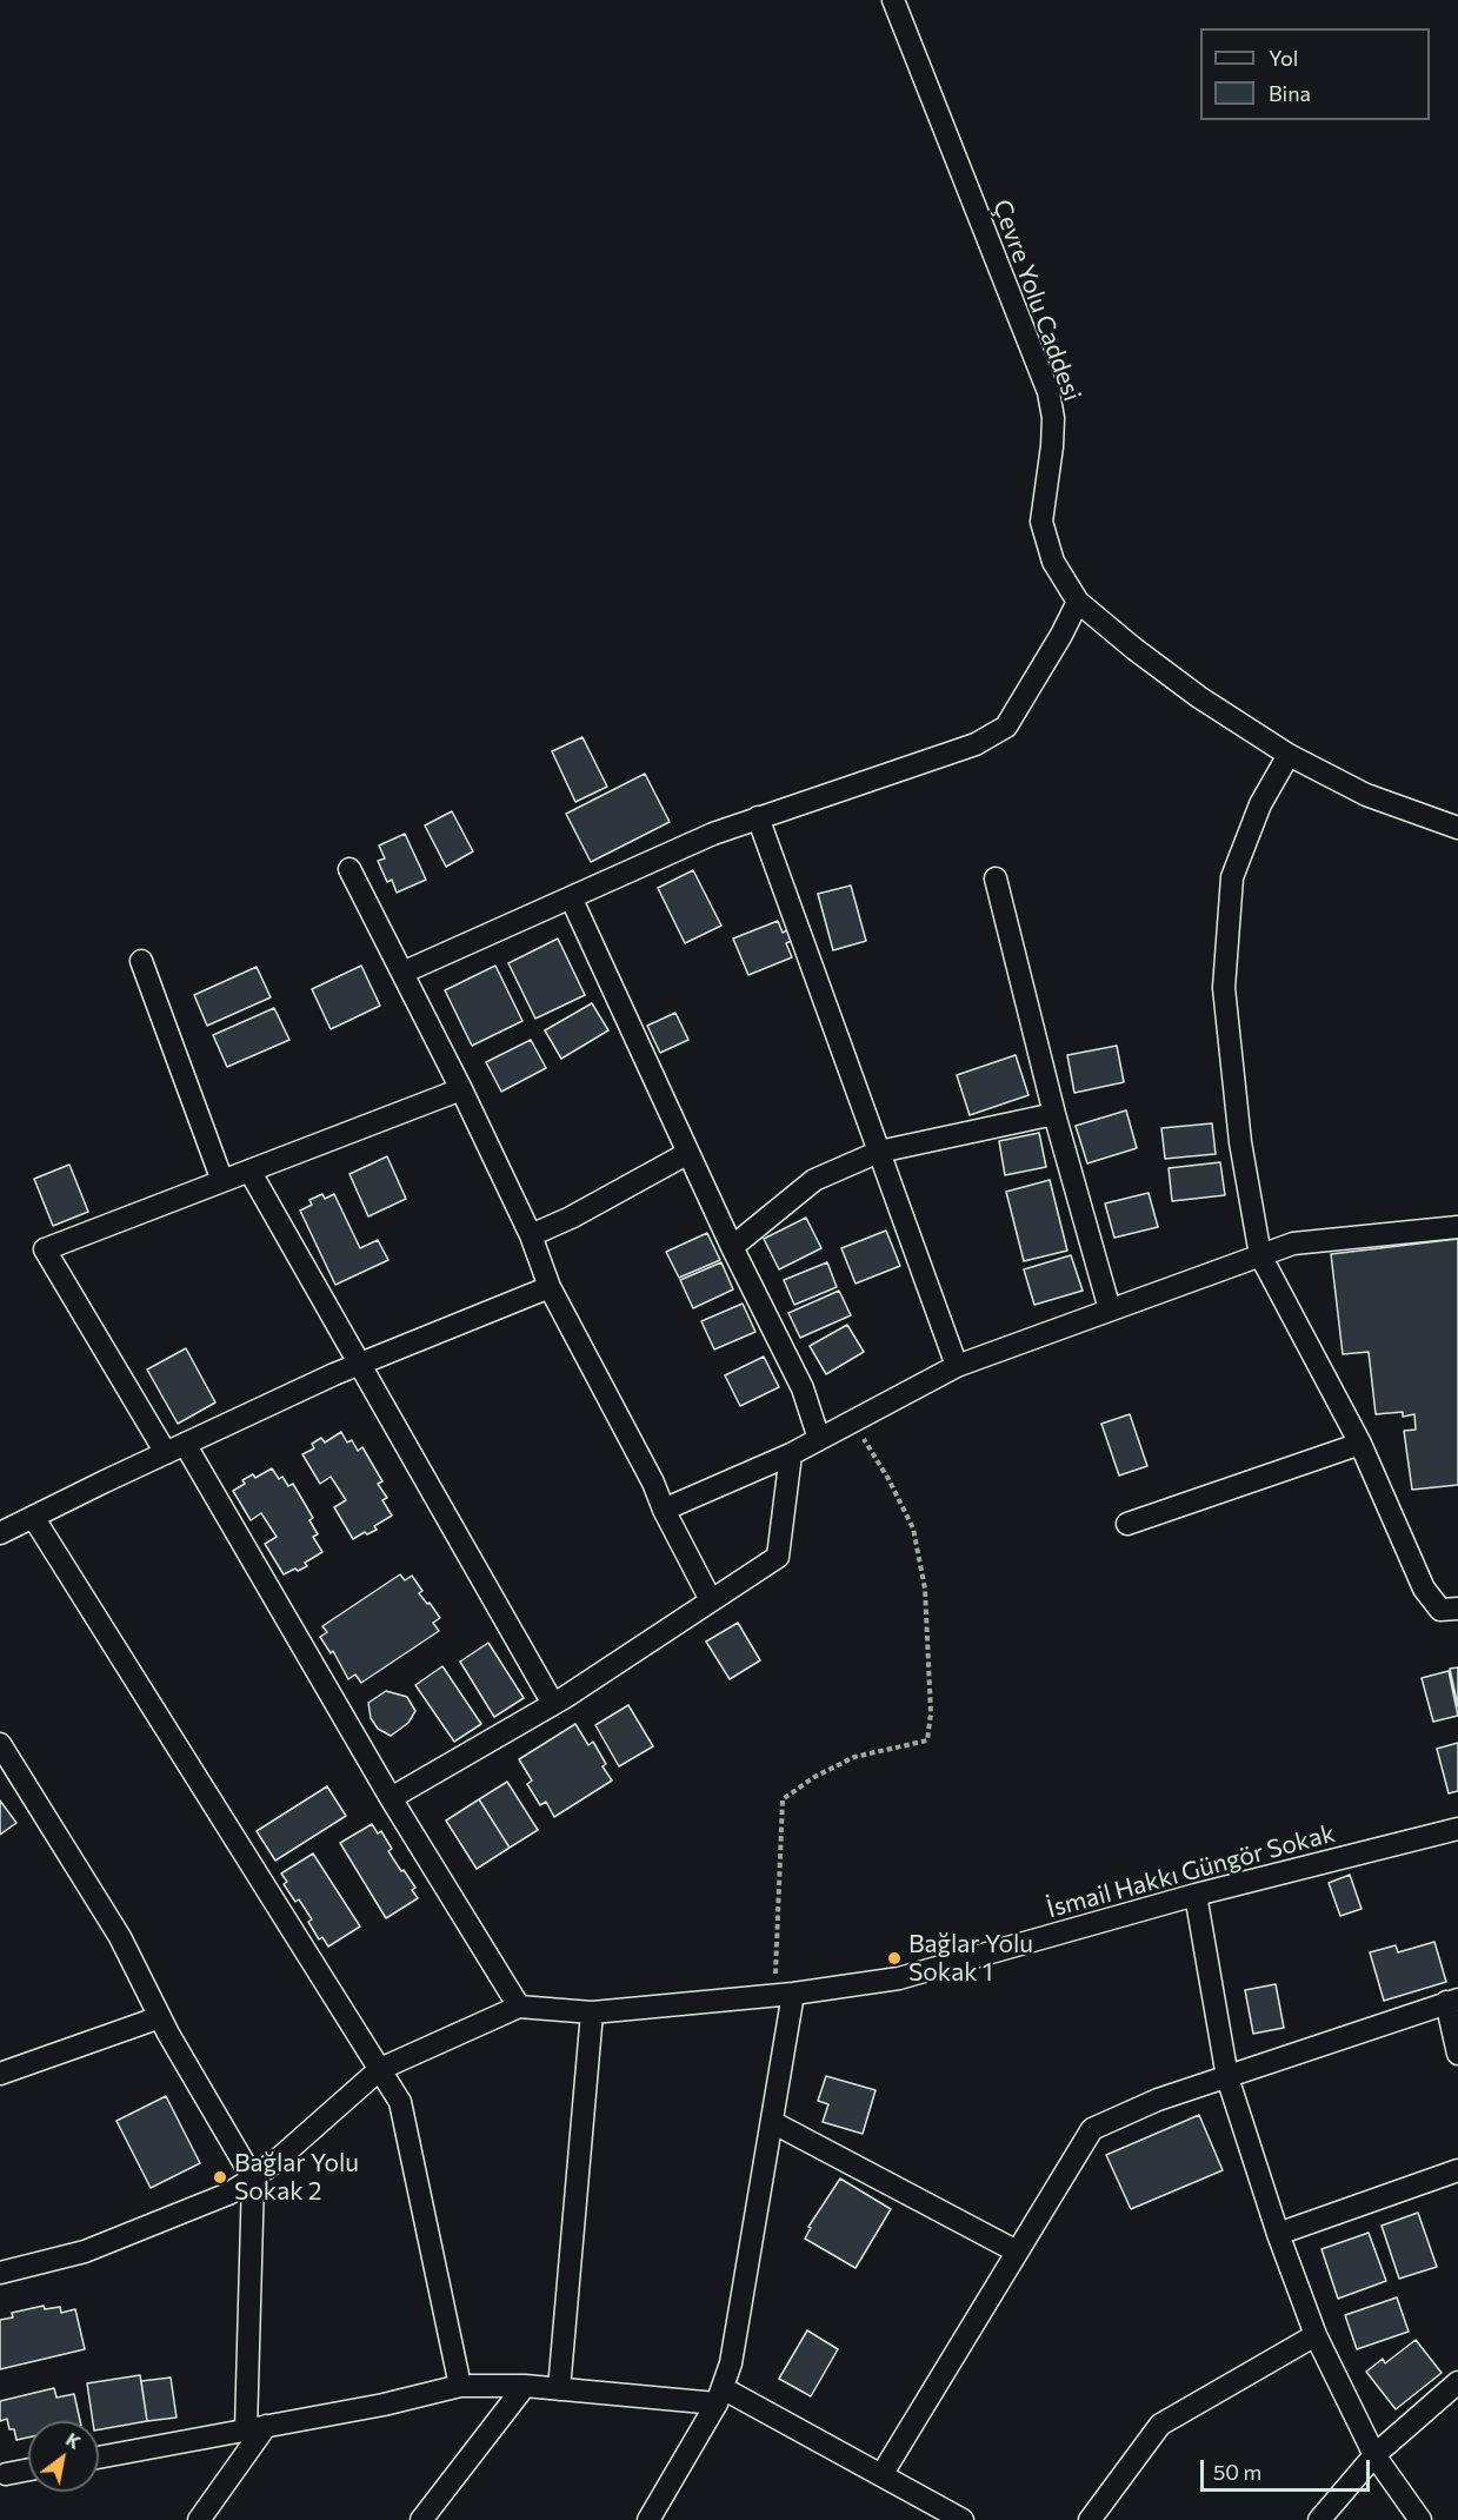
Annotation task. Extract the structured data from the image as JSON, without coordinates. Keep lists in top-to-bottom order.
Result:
{
  "streets": {
    "street": ["Çevre Yolu Caddesi", "İsmail Hakkı Güngör Sokak"]
  },
  "places": ["Bağlar Yolu Sokak 1", "Bağlar Yolu Sokak 2"],
  "legend": ["Yol", "Bina"],
  "scale_bar": "50 m",
  "north": "top right"
}
